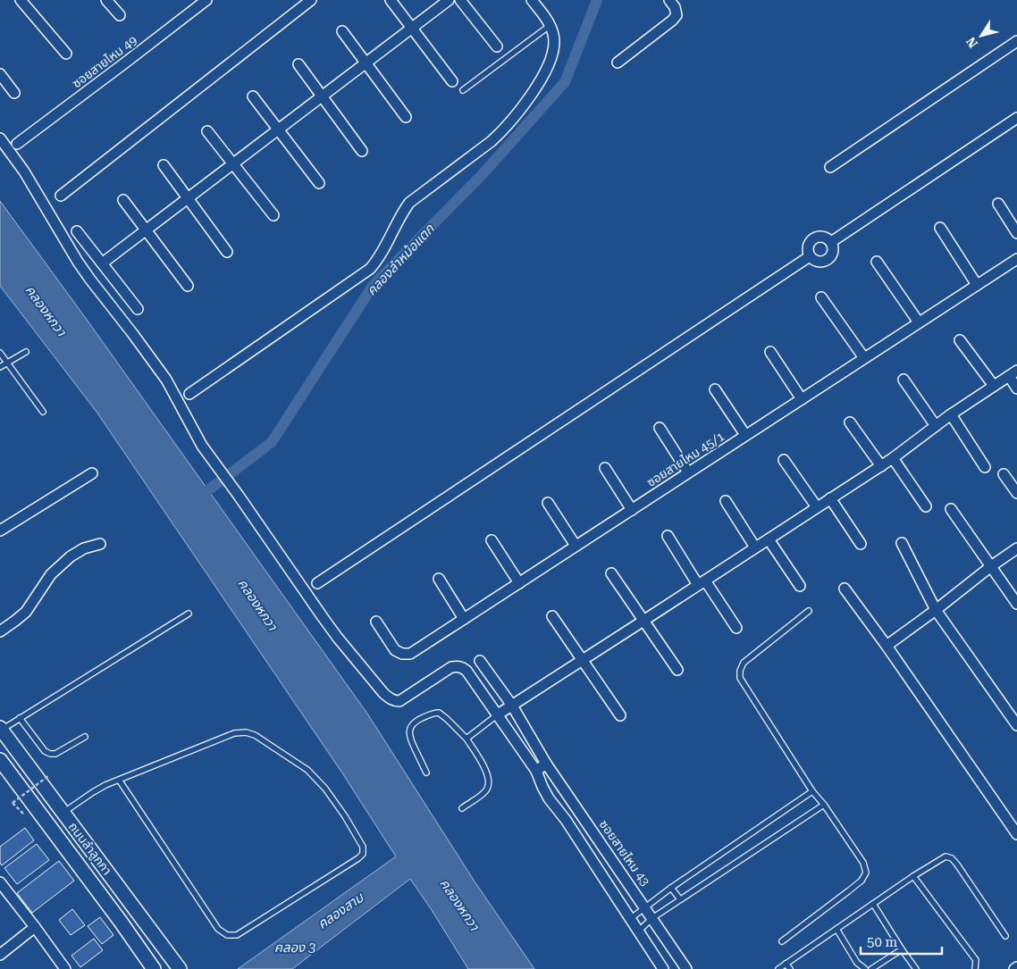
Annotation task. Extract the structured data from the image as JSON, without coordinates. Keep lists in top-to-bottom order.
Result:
{
  "streets": {
    "main road": ["ถนนลำลูกกา"],
    "street": ["ซอยสายไหม 49", "ซอยสายไหม 45/1", "ซอยสายไหม 43"]
  },
  "water": [
    "คลองลำหม้อแตก",
    "คลองหกวา",
    "คลองสาม",
    "คลอง 3"
  ],
  "scale_bar": "50 m",
  "north": "bottom left"
}
